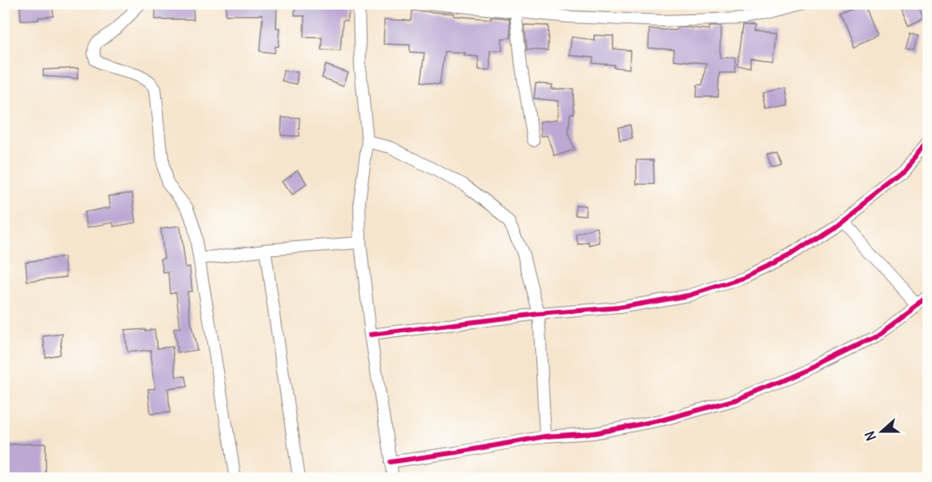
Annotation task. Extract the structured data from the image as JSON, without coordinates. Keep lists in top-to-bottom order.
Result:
{
  "north": "left"
}
